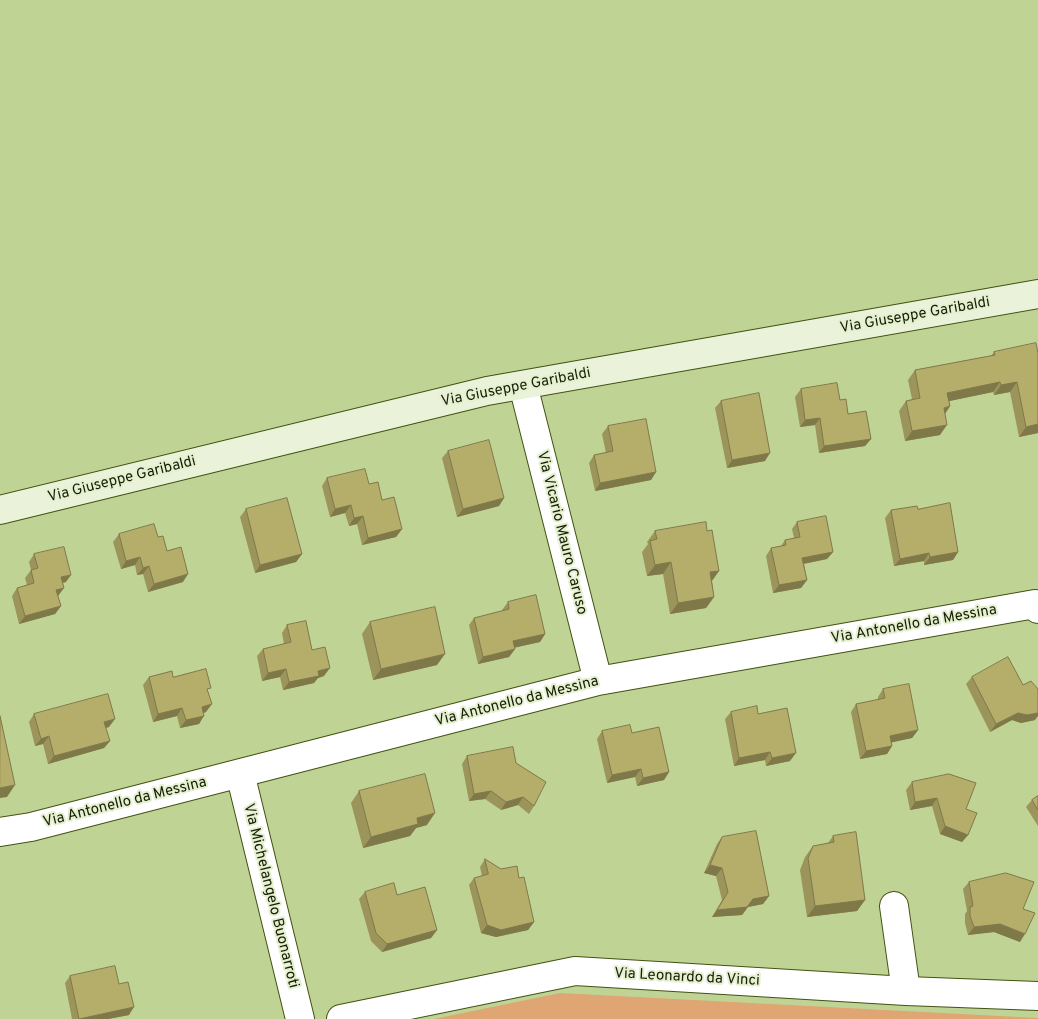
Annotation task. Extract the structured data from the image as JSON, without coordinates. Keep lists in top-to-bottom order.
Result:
{
  "streets": {
    "main road": ["Via Giuseppe Garibaldi"],
    "street": [
      "Via Vicario Mauro Caruso",
      "Via Antonello da Messina",
      "Via Michelangelo Buonarroti",
      "Via Leonardo da Vinci"
    ]
  },
  "crossings": [
    ["Via Giuseppe Garibaldi", "Via Vicario Mauro Caruso"],
    ["Via Vicario Mauro Caruso", "Via Antonello da Messina"],
    ["Via Antonello da Messina", "Via Michelangelo Buonarroti"]
  ]
}
